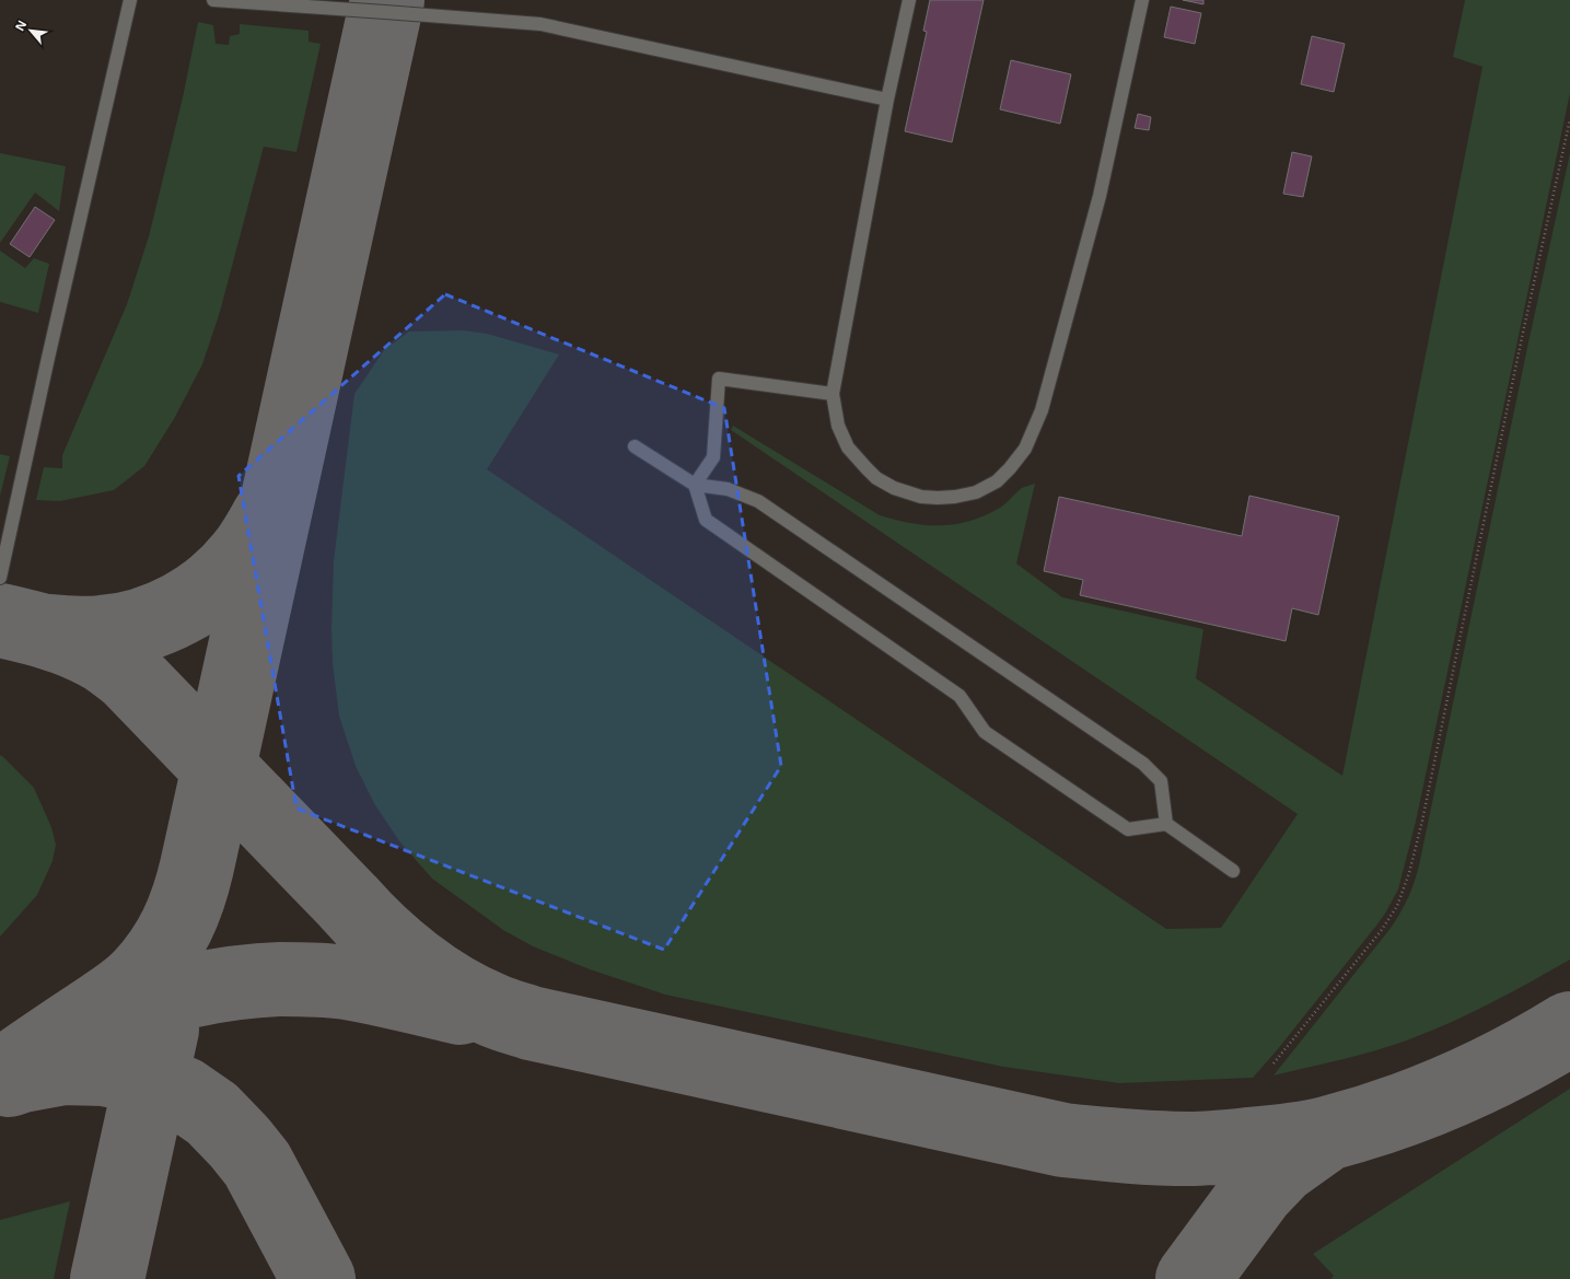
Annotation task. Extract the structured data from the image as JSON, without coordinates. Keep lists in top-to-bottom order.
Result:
{
  "north": "top left"
}
